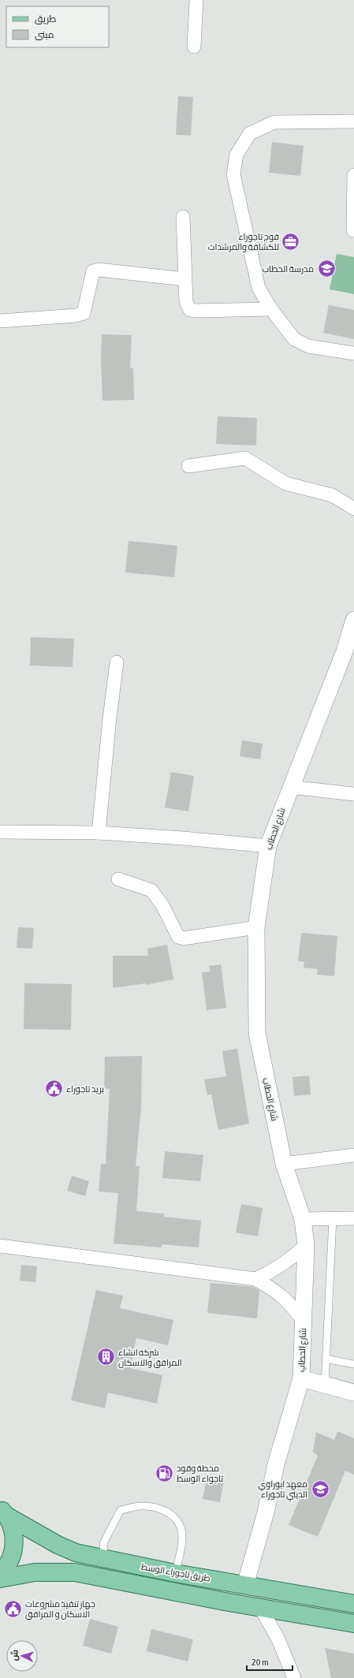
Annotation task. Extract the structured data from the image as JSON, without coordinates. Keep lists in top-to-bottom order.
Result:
{
  "streets": {
    "main road": ["طريق تاجوراء الوسط"],
    "street": ["شارع الحطاب"]
  },
  "crossings": [
    ["شارع الحطاب", "طريق تاجوراء الوسط"]
  ],
  "places": {
    "office": ["فوج تاجوراء للكشافة والمرشدات"],
    "school or university": ["مدرسة الحطاب", "معهد ابوراوي الديني تاجوراء"],
    "public building": ["بريد تاجوراء", "جهاز تنفيذ مشروعات الاسكان و المرافق"],
    "building": ["شركه انشاء المرافق والاسكان"],
    "fuel station": ["محطة وقود تاجواء الوسط"]
  },
  "legend": ["طريق", "مبنى"],
  "scale_bar": "20 m",
  "north": "left"
}
